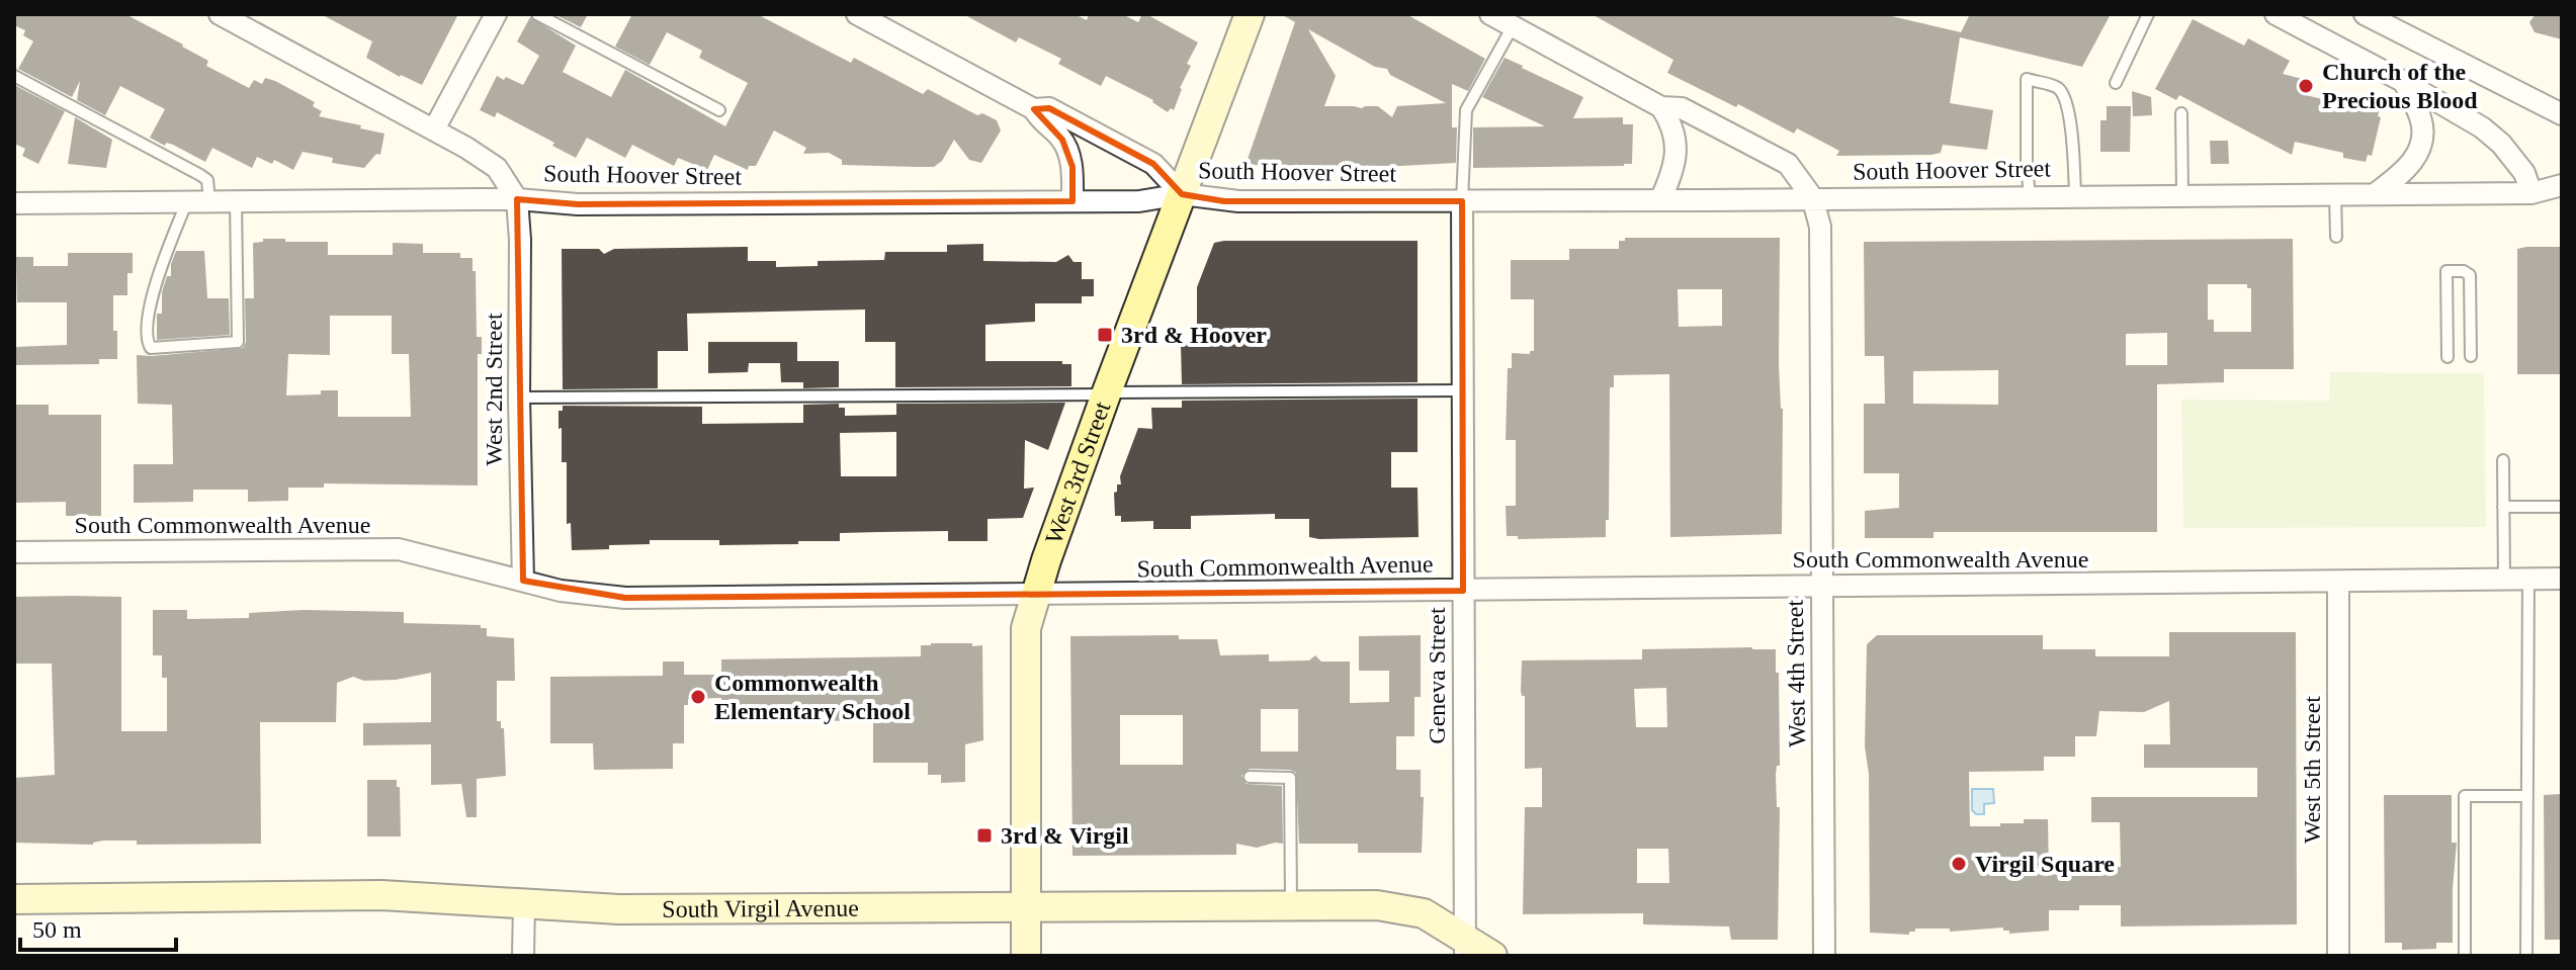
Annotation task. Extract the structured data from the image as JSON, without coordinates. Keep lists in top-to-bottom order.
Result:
{
  "streets": {
    "main road": ["West 3rd Street", "South Virgil Avenue"],
    "street": [
      "South Hoover Street",
      "West 2nd Street",
      "South Commonwealth Avenue",
      "West 4th Street",
      "Geneva Street",
      "West 5th Street"
    ]
  },
  "crossings": [
    ["South Hoover Street", "West 2nd Street"],
    ["South Hoover Street", "West 3rd Street"],
    ["South Hoover Street", "West 4th Street"],
    ["South Hoover Street", "Geneva Street"],
    ["West 2nd Street", "South Commonwealth Avenue"],
    ["West 3rd Street", "South Commonwealth Avenue"],
    ["West 3rd Street", "South Virgil Avenue"],
    ["South Commonwealth Avenue", "West 4th Street"],
    ["South Commonwealth Avenue", "Geneva Street"],
    ["South Commonwealth Avenue", "West 5th Street"],
    ["Geneva Street", "South Virgil Avenue"]
  ],
  "places": {
    "other": ["Church of the Precious Blood", "Commonwealth Elementary School", "Virgil Square"],
    "transit": ["3rd & Hoover", "3rd & Virgil"]
  },
  "scale_bar": "50 m"
}
